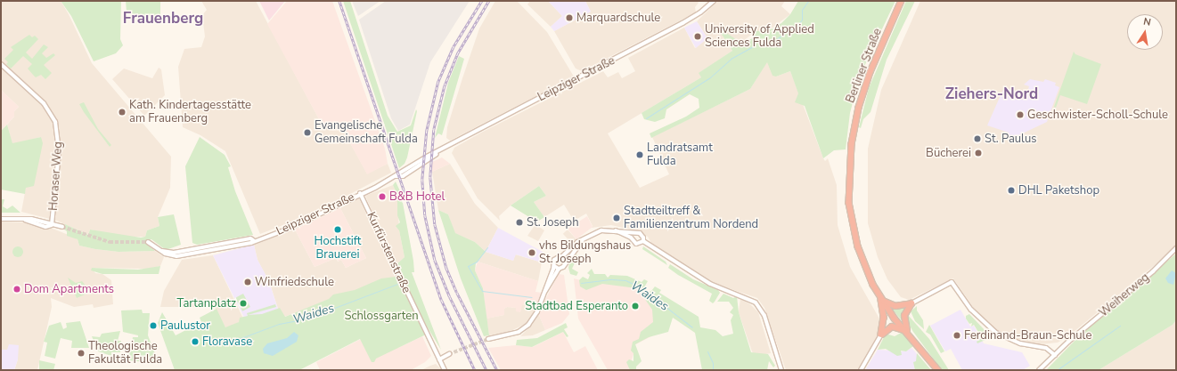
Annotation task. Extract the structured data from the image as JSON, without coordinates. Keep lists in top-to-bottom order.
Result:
{
  "streets": {
    "highway": ["Berliner Straße"],
    "main road": [
      "Leipziger Straße",
      "Horaser Weg",
      "Kurfürstenstraße",
      "Weiherweg"
    ]
  },
  "crossings": [
    ["Leipziger Straße", "Kurfürstenstraße"]
  ],
  "districts": ["Frauenberg", "Ziehers-Nord"],
  "water": ["Waides"],
  "parks": ["Schlossgarten"],
  "places": [
    "Marquardschule",
    "University of Applied Sciences Fulda",
    "Kath. Kindertagesstätte am Frauenberg",
    "Geschwister-Scholl-Schule",
    "Evangelische Gemeinschaft Fulda",
    "St. Paulus",
    "Bücherei",
    "Landratsamt Fulda",
    "DHL Paketshop",
    "B&B Hotel",
    "Stadtteiltreff & Familienzentrum Nordend",
    "St. Joseph",
    "Hochstift Brauerei",
    "vhs Bildungshaus St. Joseph",
    "Winfriedschule",
    "Dom Apartments",
    "Tartanplatz",
    "Stadtbad Esperanto",
    "Paulustor",
    "Ferdinand-Braun-Schule",
    "Floravase",
    "Theologische Fakultät Fulda"
  ],
  "north": "top"
}
